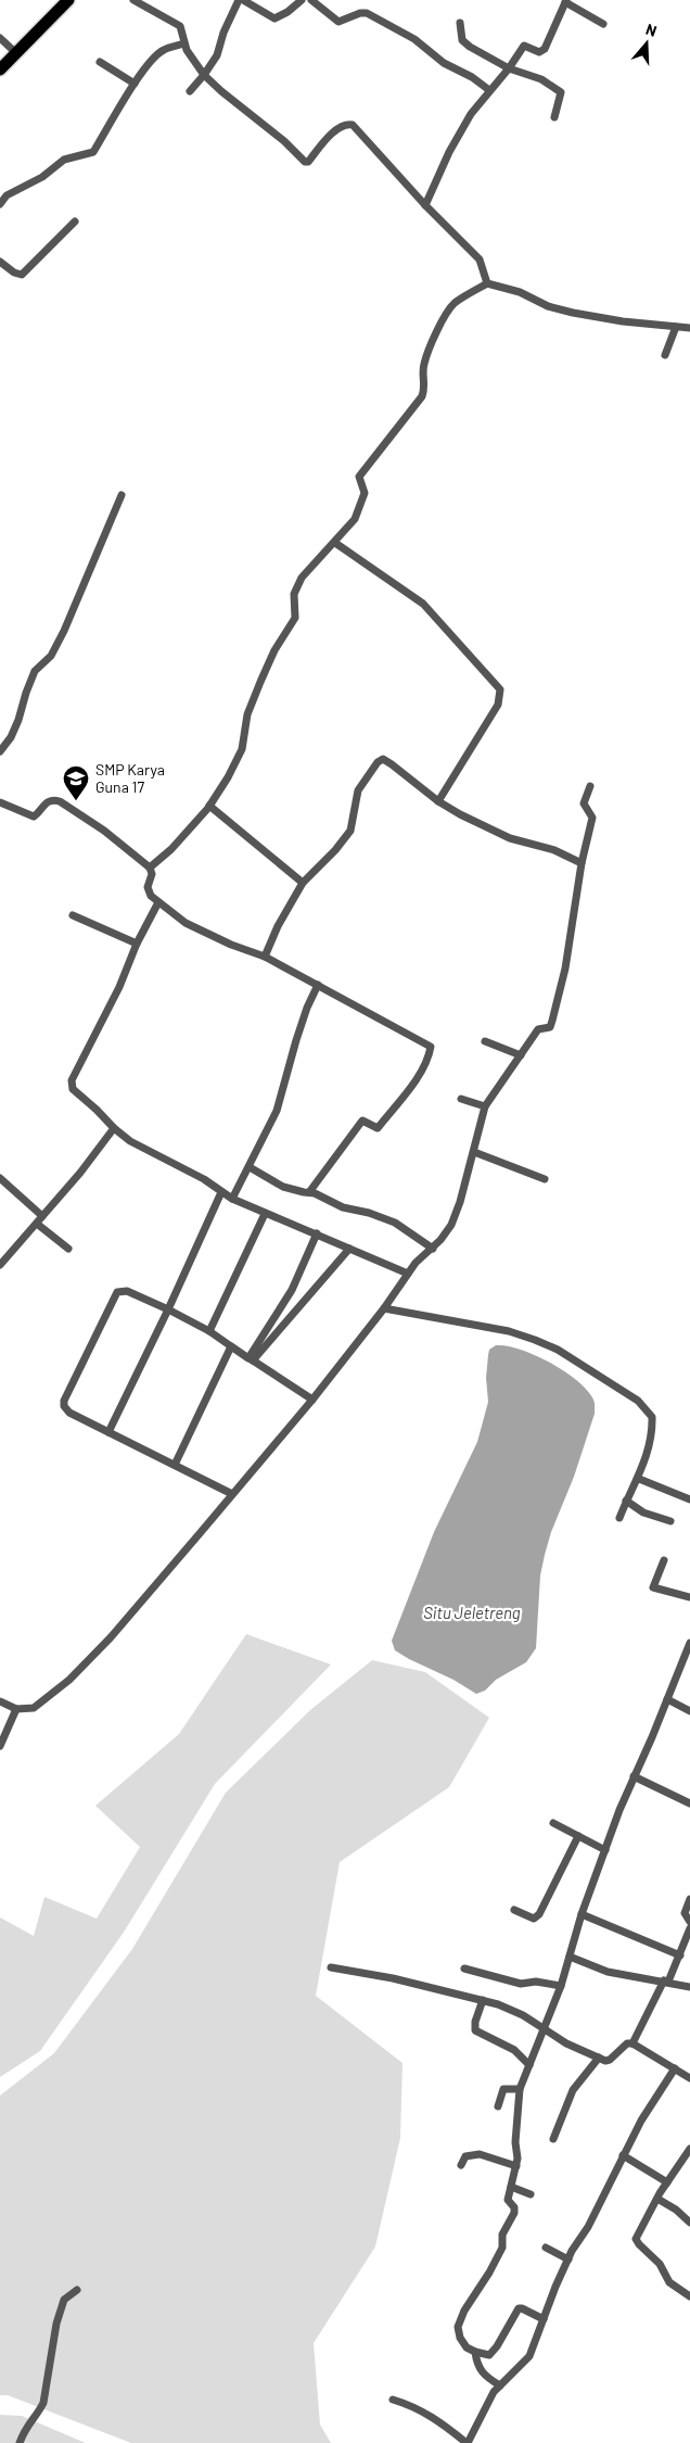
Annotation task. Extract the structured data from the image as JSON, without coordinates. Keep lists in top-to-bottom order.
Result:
{
  "water": ["Situ Jeletreng"],
  "places": {
    "school or university": ["SMP Karya Guna 17"]
  },
  "north": "top"
}
